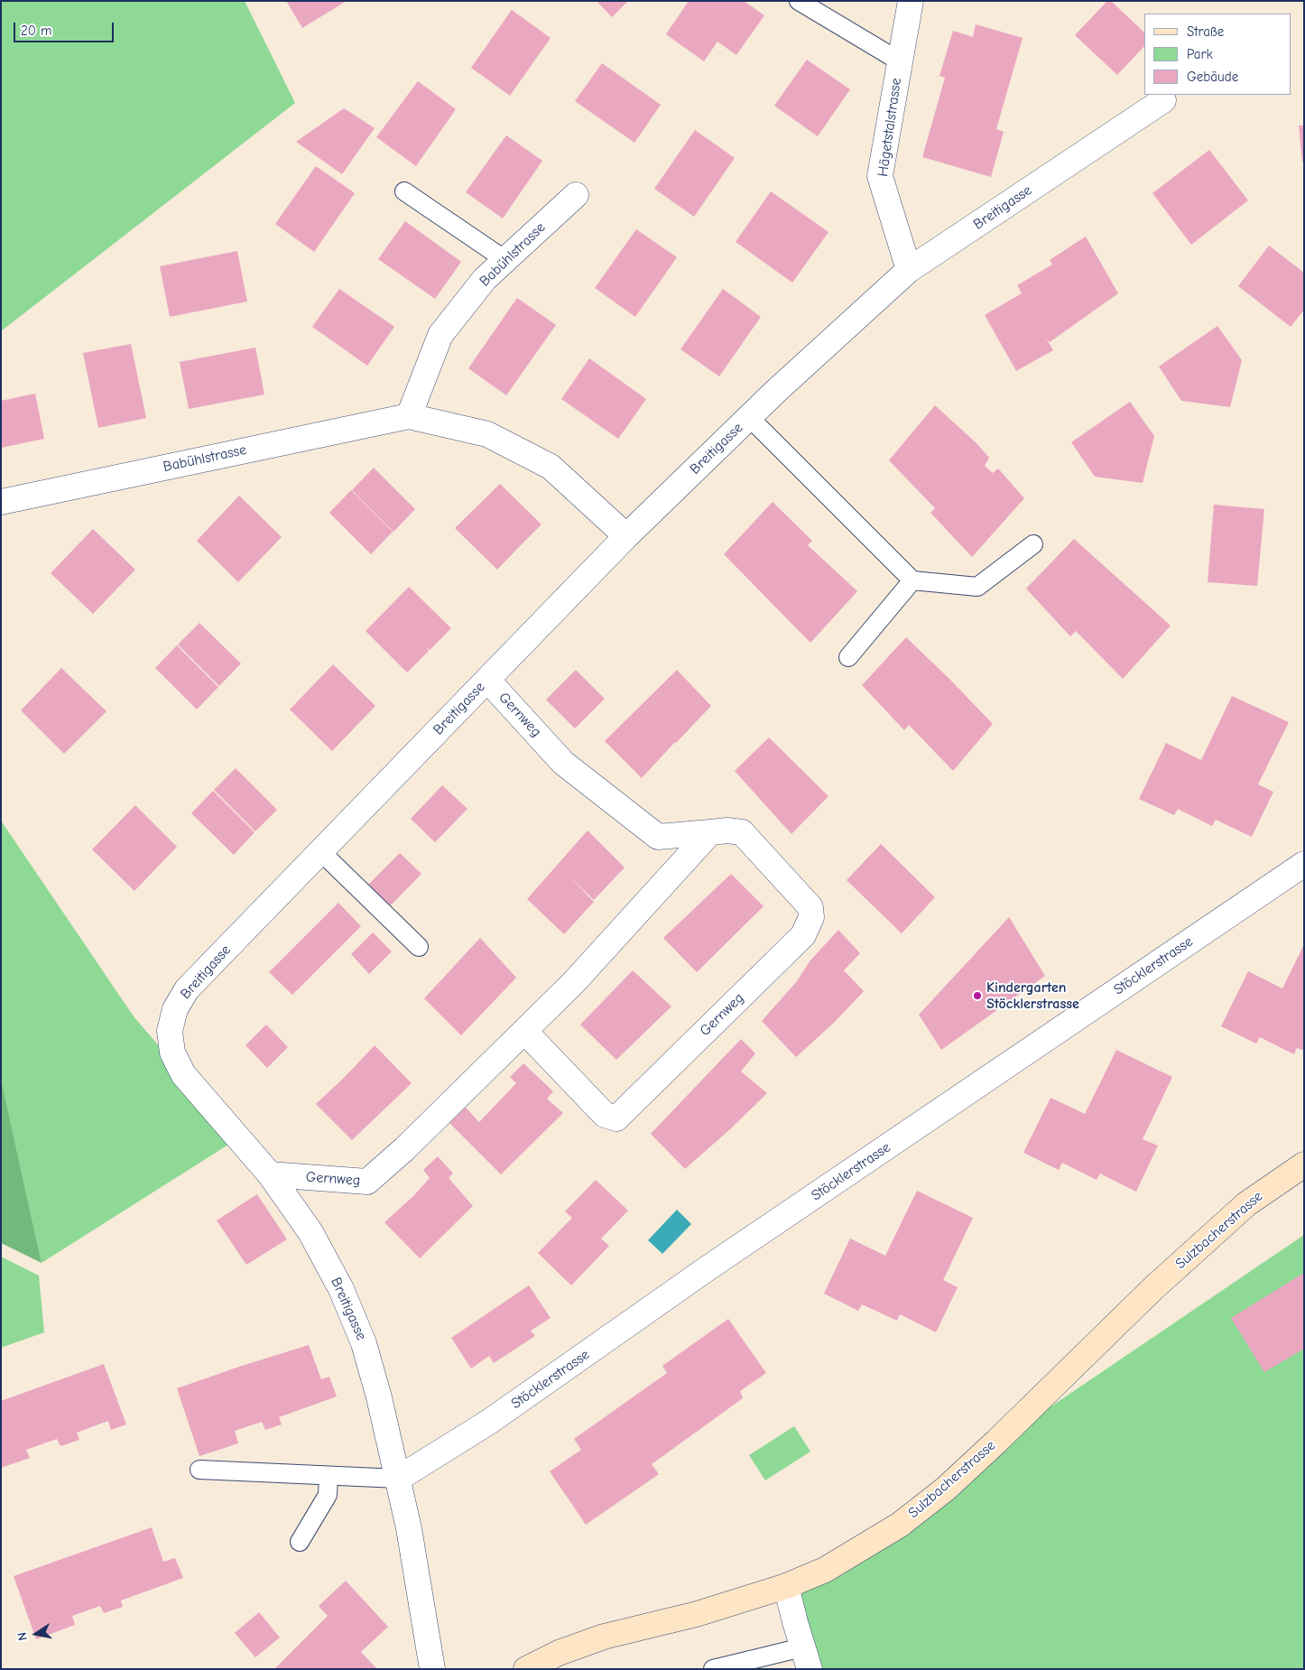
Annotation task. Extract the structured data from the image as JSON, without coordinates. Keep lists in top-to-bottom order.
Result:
{
  "streets": {
    "street": [
      "Hägetstalstrasse",
      "Breitigasse",
      "Babühlstrasse",
      "Gernweg",
      "Stöcklerstrasse",
      "Sulzbacherstrasse"
    ]
  },
  "crossings": [
    ["Hägetstalstrasse", "Breitigasse"],
    ["Breitigasse", "Babühlstrasse"],
    ["Breitigasse", "Gernweg"],
    ["Breitigasse", "Stöcklerstrasse"]
  ],
  "places": ["Kindergarten Stöcklerstrasse"],
  "legend": ["Straße", "Park", "Gebäude"],
  "scale_bar": "20 m",
  "north": "left"
}
